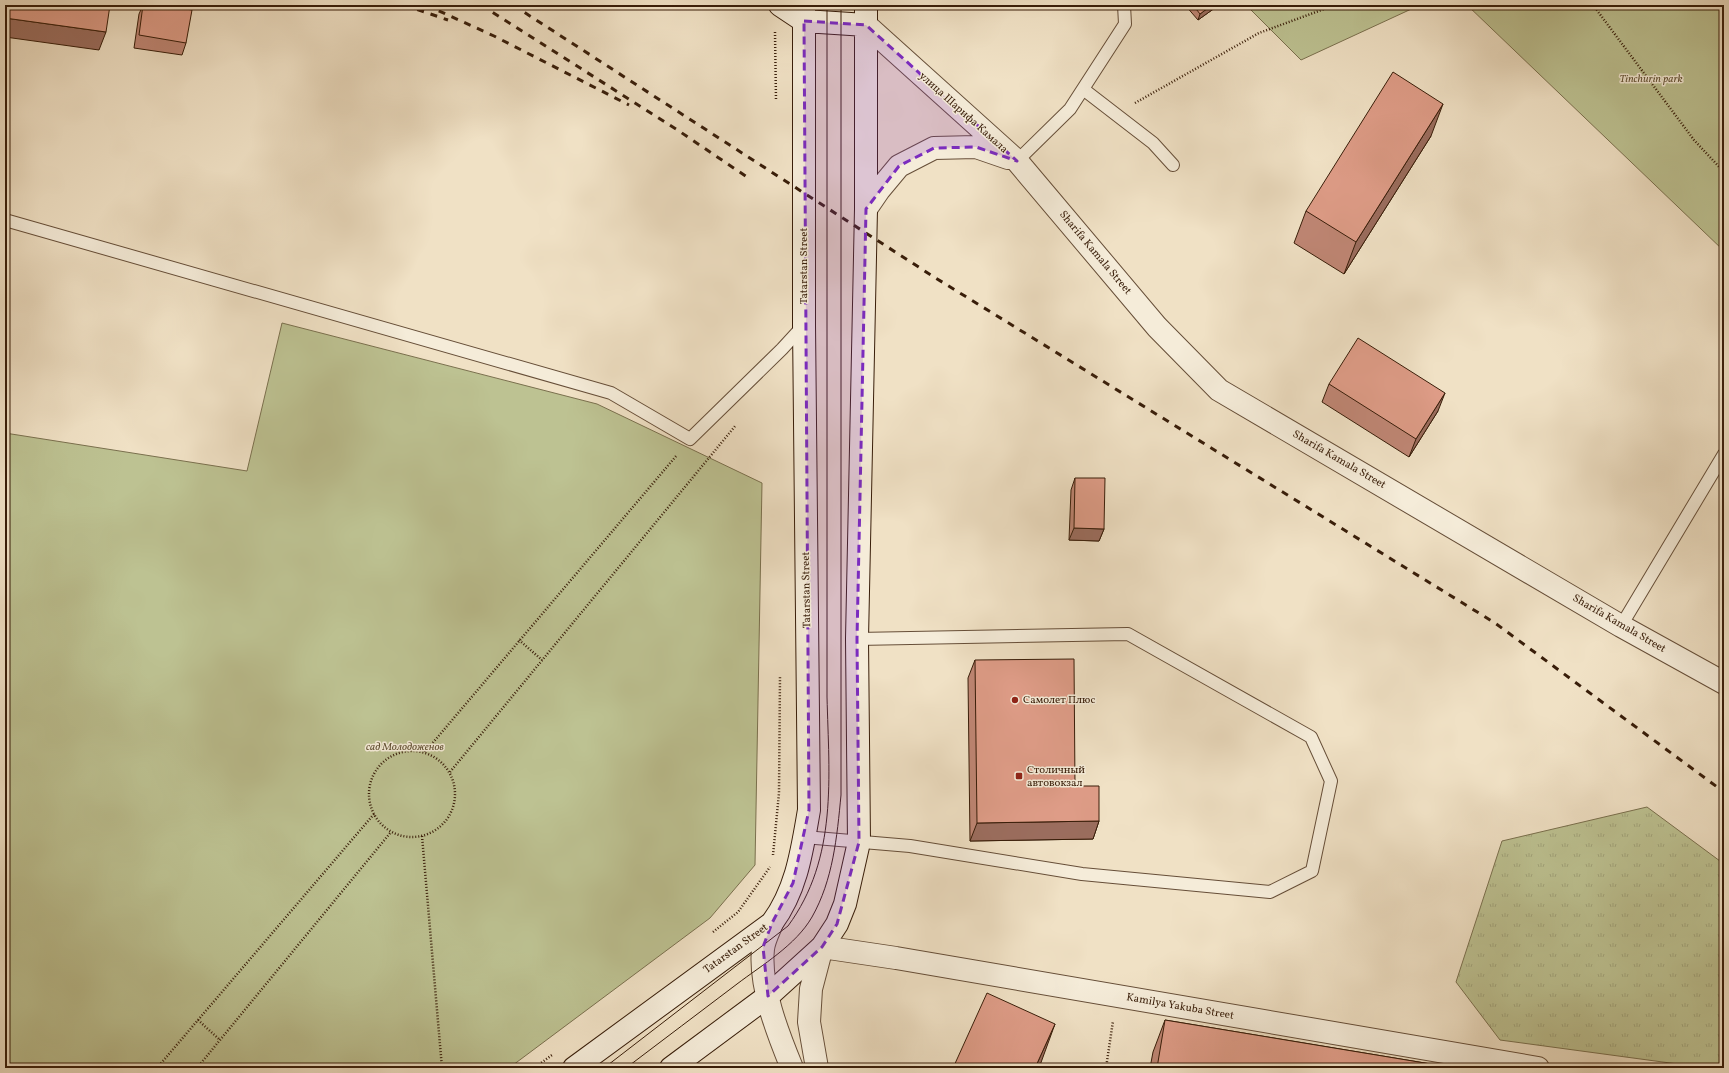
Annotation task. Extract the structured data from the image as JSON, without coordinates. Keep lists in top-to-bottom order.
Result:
{
  "streets": {
    "main road": [
      "улица Шарифа Камала",
      "Sharifa Kamala Street",
      "Tatarstan Street",
      "Kamilya Yakuba Street"
    ]
  },
  "crossings": [
    ["улица Шарифа Камала", "Sharifa Kamala Street"]
  ],
  "parks": ["Tinchurin park", "сад Молодоженов"],
  "places": {
    "other": ["Самолет Плюс"],
    "transit": ["Столичный автовокзал"]
  }
}
